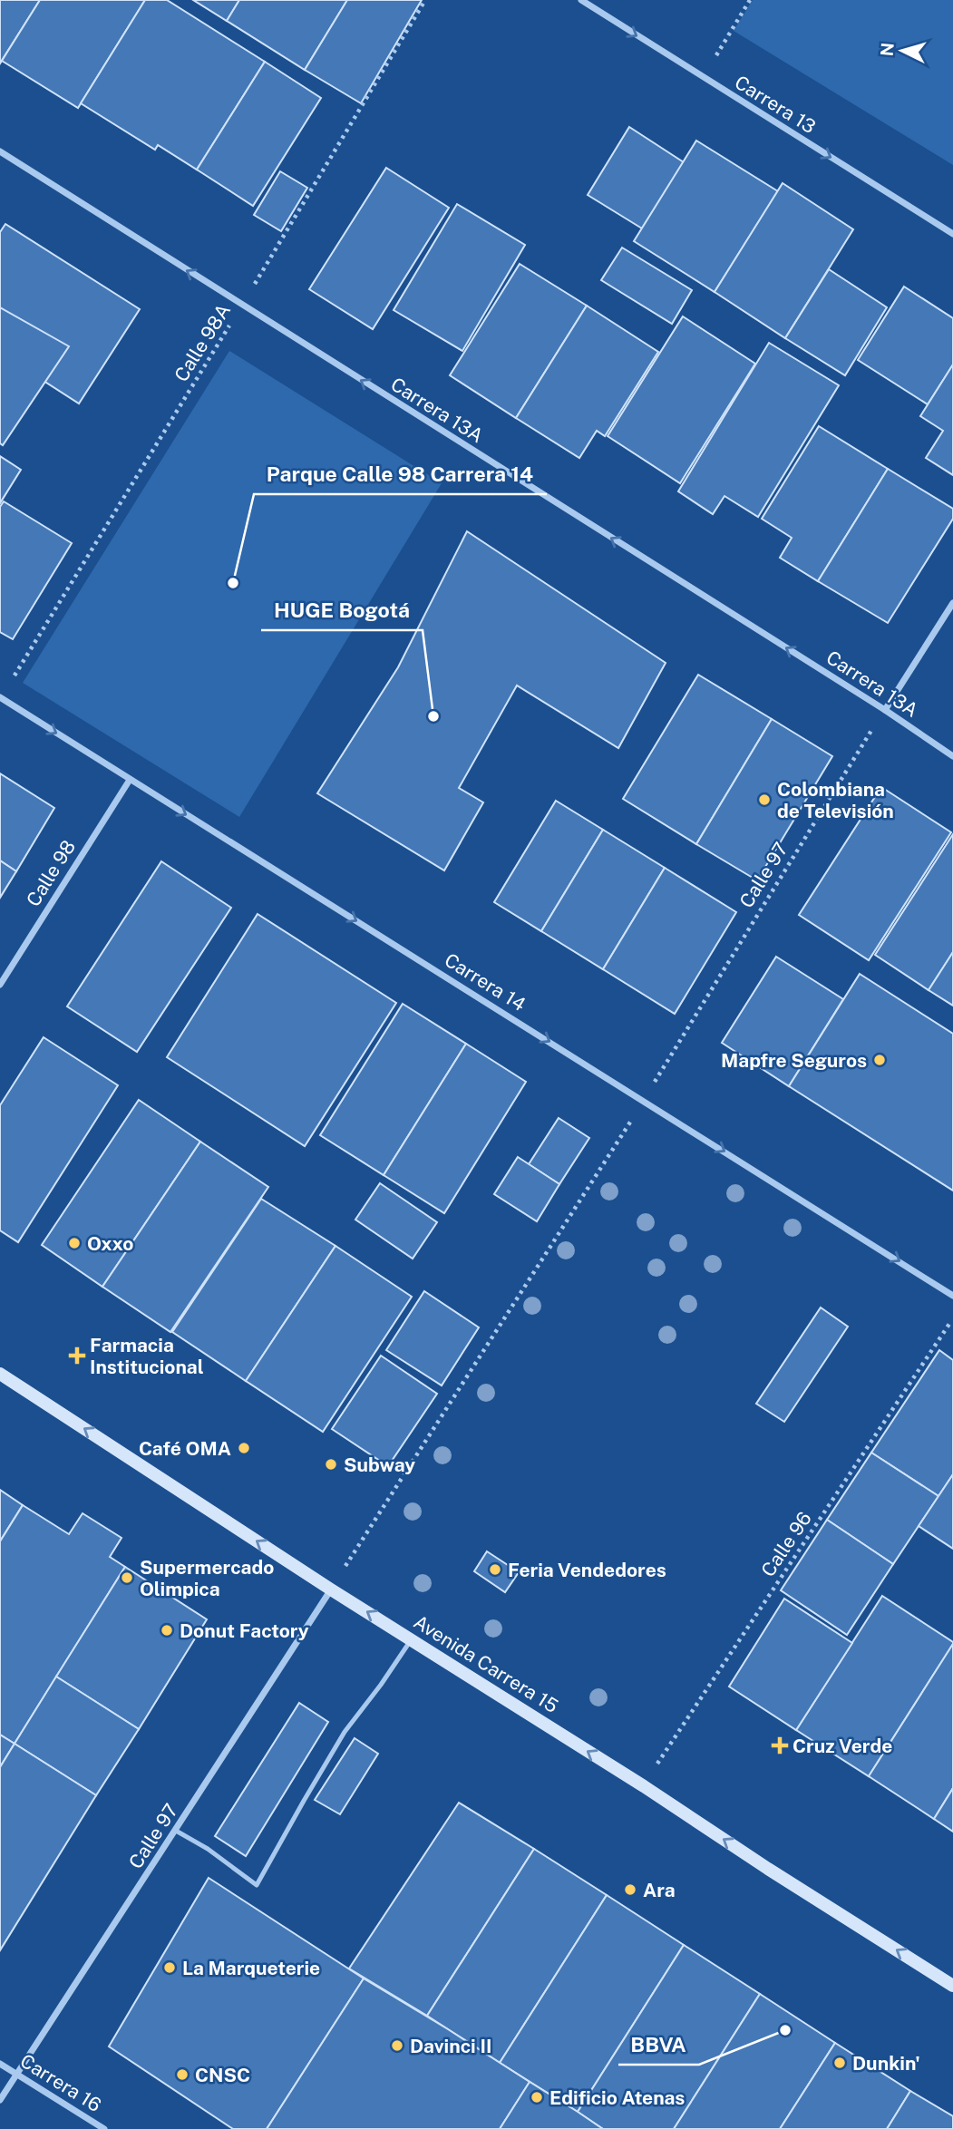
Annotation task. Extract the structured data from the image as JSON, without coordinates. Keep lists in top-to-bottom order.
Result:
{
  "streets": {
    "main road": ["Avenida Carrera 15"],
    "street": [
      "Carrera 13",
      "Carrera 13A",
      "Calle 98",
      "Calle 97",
      "Carrera 14",
      "Carrera 16"
    ],
    "path": ["Calle 98A", "Calle 96"]
  },
  "crossings": [
    ["Calle 98A", "Carrera 13A"],
    ["Calle 98A", "Carrera 14"],
    ["Carrera 13A", "Calle 97"],
    ["Calle 98", "Carrera 14"],
    ["Calle 97", "Carrera 14"],
    ["Calle 97", "Avenida Carrera 15"],
    ["Calle 97", "Carrera 16"],
    ["Calle 96", "Avenida Carrera 15"]
  ],
  "one_way": [
    "Carrera 13",
    "Carrera 13A",
    "Carrera 14",
    "Avenida Carrera 15"
  ],
  "places": {
    "other": [
      "Parque Calle 98 Carrera 14",
      "HUGE Bogotá",
      "Colombiana de Televisión",
      "Mapfre Seguros",
      "Oxxo",
      "Café OMA",
      "Subway",
      "Feria Vendedores",
      "Supermercado Olimpica",
      "Donut Factory",
      "Ara",
      "La Marqueterie",
      "BBVA",
      "Davinci II",
      "Dunkin'",
      "CNSC",
      "Edificio Atenas"
    ],
    "health": ["Farmacia Institucional", "Cruz Verde"]
  },
  "north": "left"
}
